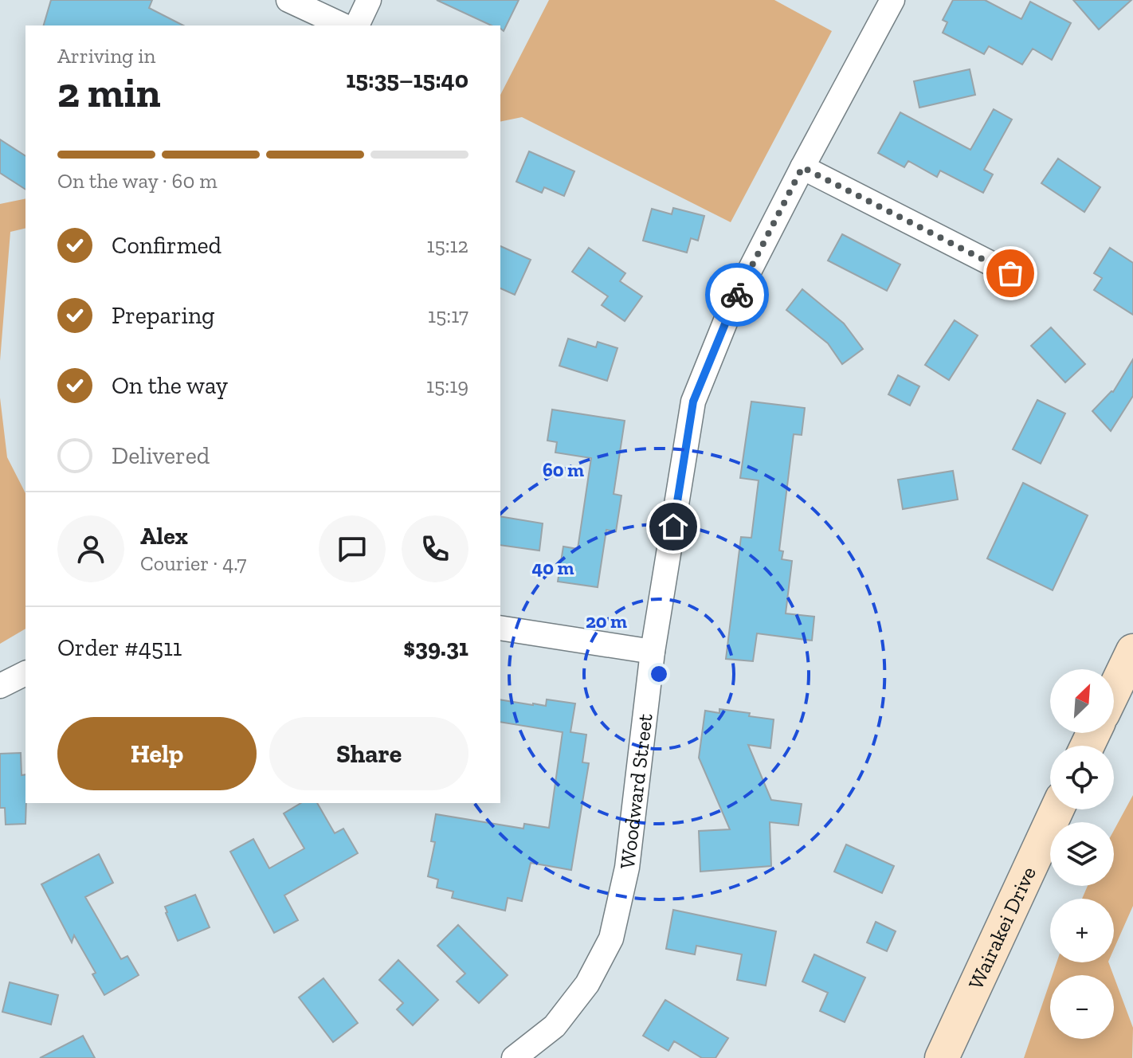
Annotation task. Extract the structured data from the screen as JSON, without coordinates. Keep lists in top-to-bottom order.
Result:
{
  "streets": {
    "main road": ["Wairakei Drive"],
    "street": ["Woodward Street"]
  },
  "north": "top right",
  "page": {
    "heading": ["2 min", "Arriving in", "15:35–15:40"],
    "panel": [
      "Alex",
      "Courier · 4.7",
      "Order #4511",
      "$39.31"
    ],
    "bar": "On the way · 60 m",
    "list": [
      ["Confirmed", "15:12"],
      ["Preparing", "15:17"],
      ["On the way", "15:19"],
      "Delivered"
    ],
    "map_buttons": ["+", "−"],
    "buttons": ["Help", "Share"]
  },
  "rings": ["60 m", "40 m", "20 m"]
}
